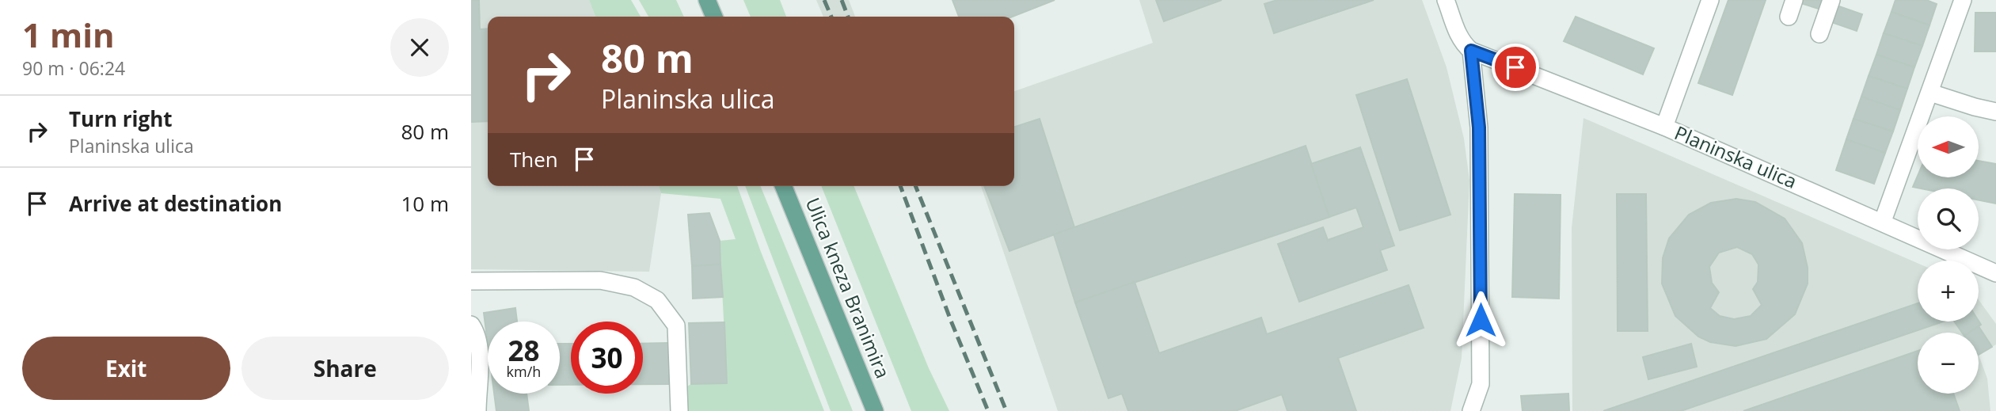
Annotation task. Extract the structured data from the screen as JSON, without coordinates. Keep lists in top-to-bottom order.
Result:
{
  "streets": {
    "main road": ["Ulica kneza Branimira"],
    "street": ["Planinska ulica"]
  },
  "north": "left",
  "page": {
    "heading": ["1 min", "90 m · 06:24"],
    "turn": ["80 m", "Planinska ulica"],
    "list": [
      {
        "name": "Turn right",
        "note": "Planinska ulica",
        "value": "80 m"
      },
      {
        "name": "Arrive at destination",
        "value": "10 m"
      }
    ],
    "map_buttons": ["+", "−"],
    "then": "Then",
    "speed": "28 km/h",
    "limit": "30",
    "buttons": ["Exit", "Share"]
  }
}
